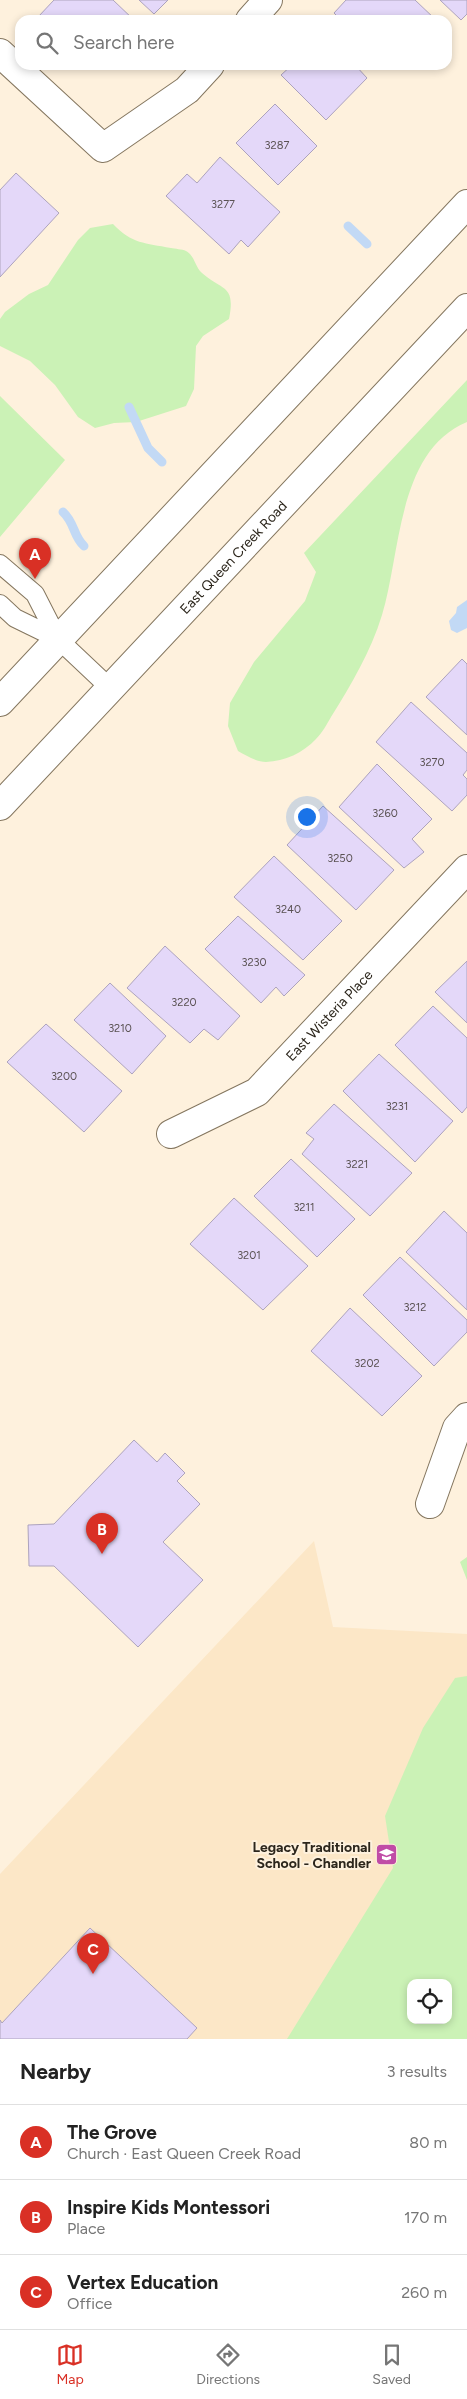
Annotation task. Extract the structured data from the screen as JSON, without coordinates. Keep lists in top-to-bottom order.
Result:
{
  "streets": {
    "main road": ["East Queen Creek Road", "East Wisteria Place"]
  },
  "places": {
    "school or university": ["Legacy Traditional School - Chandler"]
  },
  "house_numbers": [
    "3287",
    "3277",
    "3270",
    "3260",
    "3250",
    "3240",
    "3230",
    "3220",
    "3210",
    "3200",
    "3231",
    "3221",
    "3211",
    "3201",
    "3212",
    "3202"
  ],
  "page": {
    "search": "Search here",
    "pins": ["A", "B", "C"],
    "heading": ["Nearby", "3 results"],
    "list": [
      {
        "mark": "A",
        "name": "The Grove",
        "note": "Church · East Queen Creek Road",
        "value": "80 m"
      },
      {
        "mark": "B",
        "name": "Inspire Kids Montessori",
        "note": "Place",
        "value": "170 m"
      },
      {
        "mark": "C",
        "name": "Vertex Education",
        "note": "Office",
        "value": "260 m"
      }
    ],
    "nav": ["Map", "Directions", "Saved"]
  }
}
